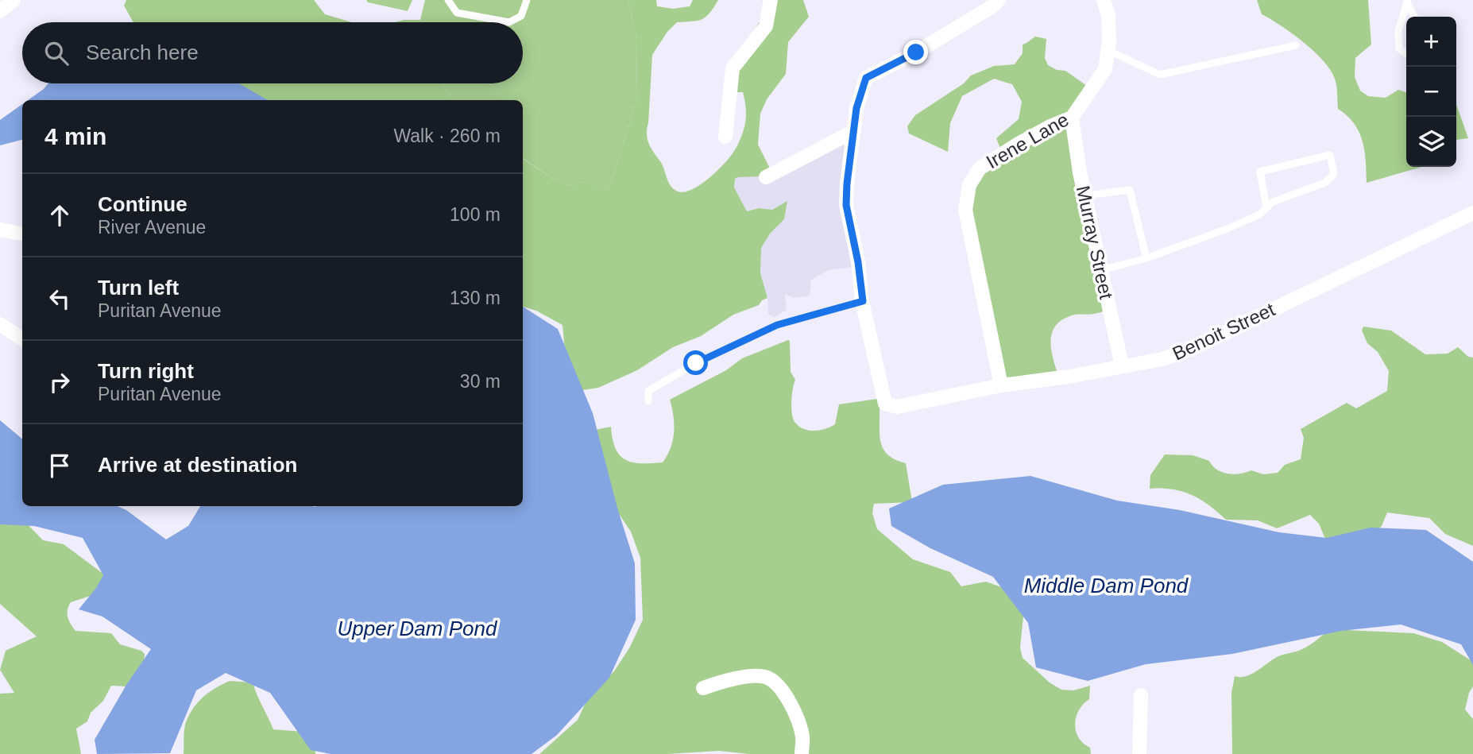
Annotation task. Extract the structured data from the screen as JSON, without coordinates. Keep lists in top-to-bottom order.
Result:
{
  "streets": {
    "street": ["Irene Lane", "Murray Street", "Benoit Street"]
  },
  "crossings": [
    ["Irene Lane", "Murray Street"],
    ["Irene Lane", "Benoit Street"],
    ["Murray Street", "Benoit Street"]
  ],
  "water": ["Middle Dam Pond", "Upper Dam Pond"],
  "page": {
    "map_buttons": ["+", "−"],
    "search": "Search here",
    "heading": ["4 min", "Walk · 260 m"],
    "list": [
      ["Continue", "River Avenue", "100 m"],
      ["Turn left", "Puritan Avenue", "130 m"],
      ["Turn right", "Puritan Avenue", "30 m"],
      "Arrive at destination"
    ]
  }
}
